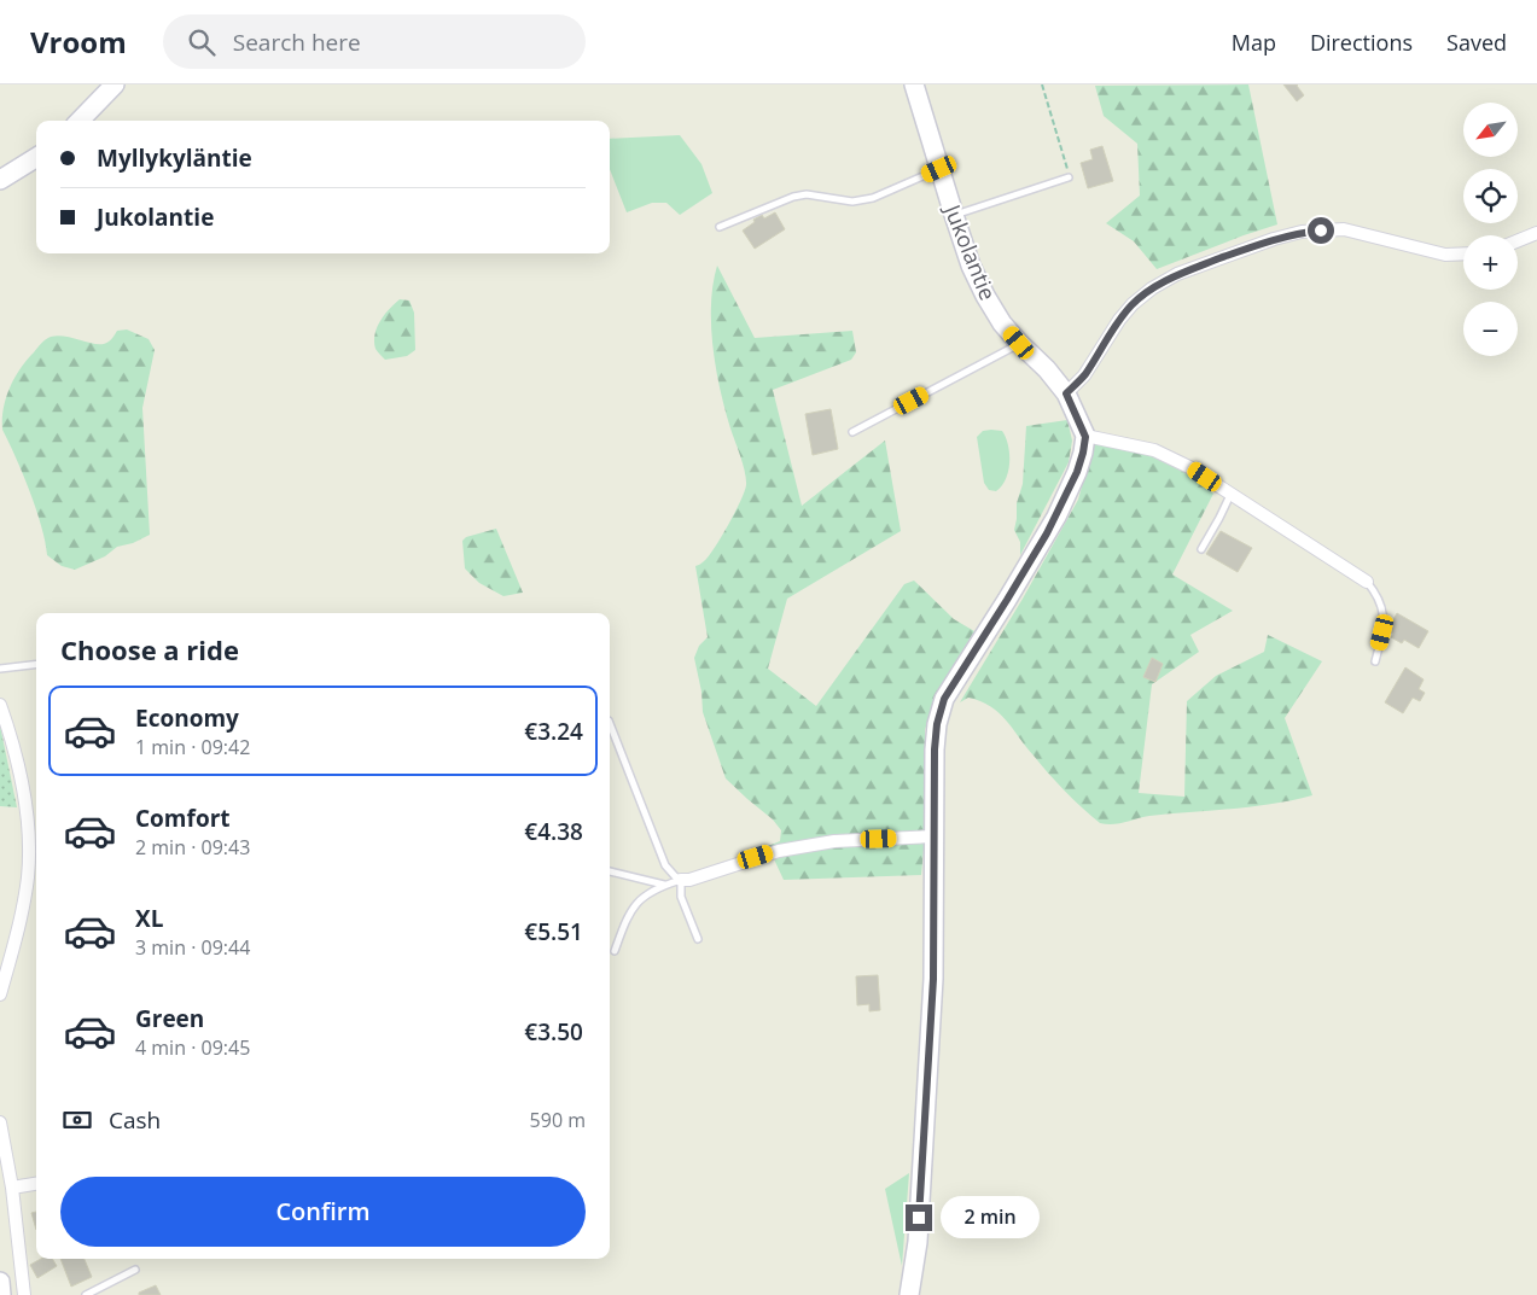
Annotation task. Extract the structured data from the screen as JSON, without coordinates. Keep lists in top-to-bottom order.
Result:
{
  "streets": {
    "street": ["Jukolantie"]
  },
  "north": "bottom left",
  "page": {
    "header": "Vroom",
    "search": "Search here",
    "nav": ["Map", "Directions", "Saved"],
    "map_buttons": ["+", "−"],
    "banner": ["Myllykyläntie", "Jukolantie"],
    "heading": "Choose a ride",
    "list": [
      {
        "name": "Economy",
        "note": "1 min · 09:42",
        "value": "€3.24"
      },
      {
        "name": "Comfort",
        "note": "2 min · 09:43",
        "value": "€4.38"
      },
      {
        "name": "XL",
        "note": "3 min · 09:44",
        "value": "€5.51"
      },
      {
        "name": "Green",
        "note": "4 min · 09:45",
        "value": "€3.50"
      }
    ],
    "pay": ["Cash", "590 m"],
    "buttons": "Confirm",
    "bubble": "2 min"
  }
}
